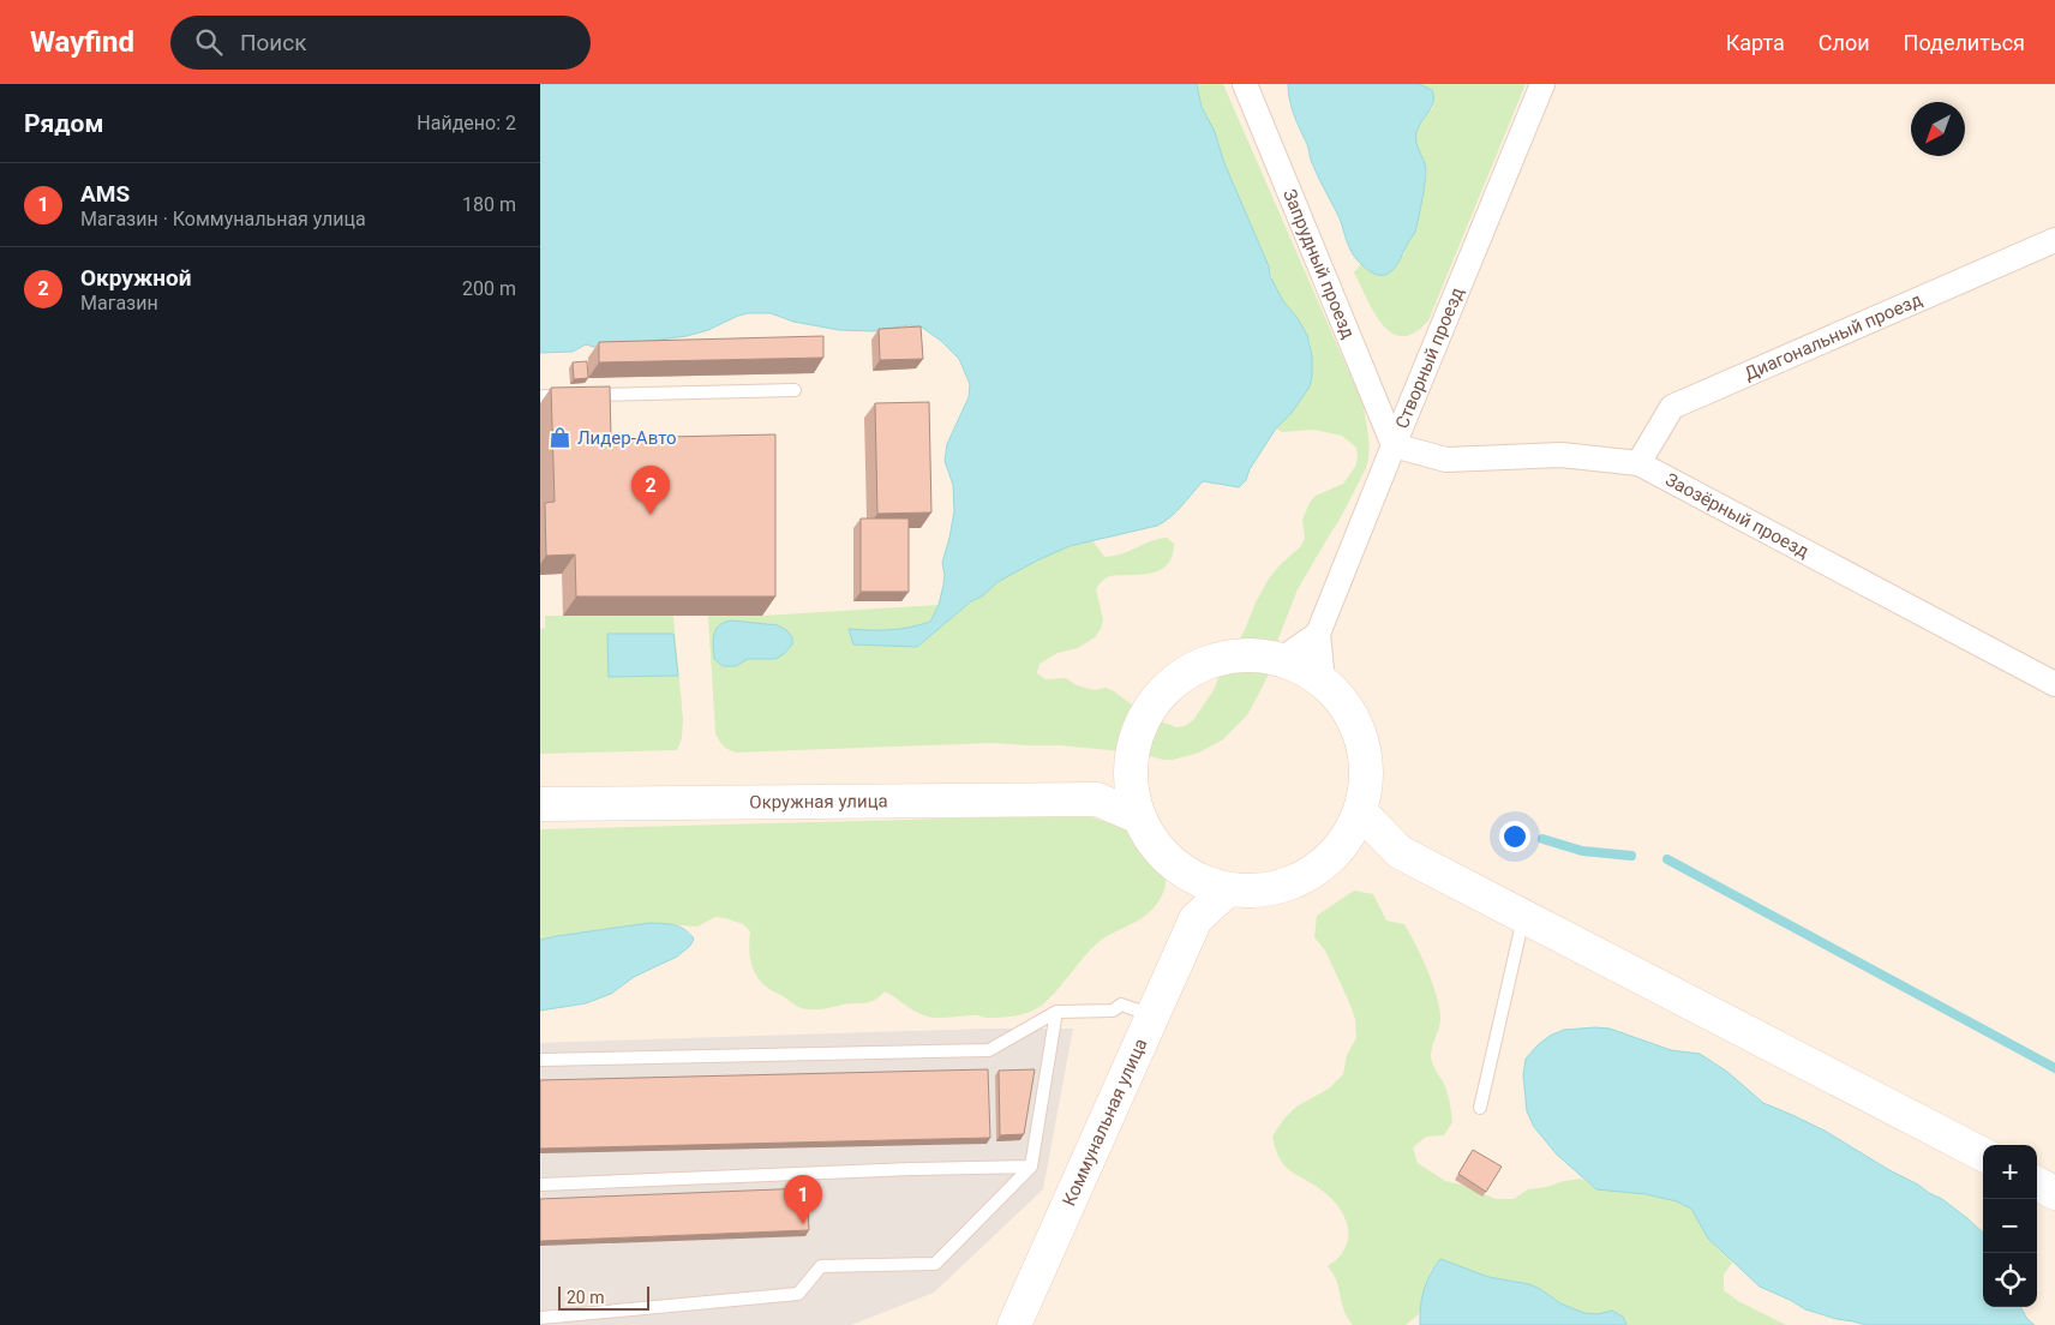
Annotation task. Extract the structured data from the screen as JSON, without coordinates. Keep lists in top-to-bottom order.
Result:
{
  "streets": {
    "main road": ["Окружная улица", "Коммунальная улица"],
    "street": [
      "Запрудный проезд",
      "Диагональный проезд",
      "Створный проезд",
      "Заозёрный проезд"
    ]
  },
  "crossings": [
    ["Запрудный проезд", "Створный проезд"],
    ["Запрудный проезд", "Заозёрный проезд"],
    ["Диагональный проезд", "Заозёрный проезд"],
    ["Створный проезд", "Заозёрный проезд"]
  ],
  "places": {
    "shop": ["Лидер-Авто"]
  },
  "scale_bar": "20 m",
  "north": "bottom left",
  "page": {
    "header": "Wayfind",
    "search": "Поиск",
    "nav": ["Карта", "Слои", "Поделиться"],
    "heading": ["Рядом", "Найдено: 2"],
    "list": [
      {
        "mark": "1",
        "name": "AMS",
        "note": "Магазин · Коммунальная улица",
        "value": "180 m"
      },
      {
        "mark": "2",
        "name": "Окружной",
        "note": "Магазин",
        "value": "200 m"
      }
    ],
    "pins": ["2", "1"],
    "map_buttons": ["+", "−"],
    "scale": "20 m"
  }
}
